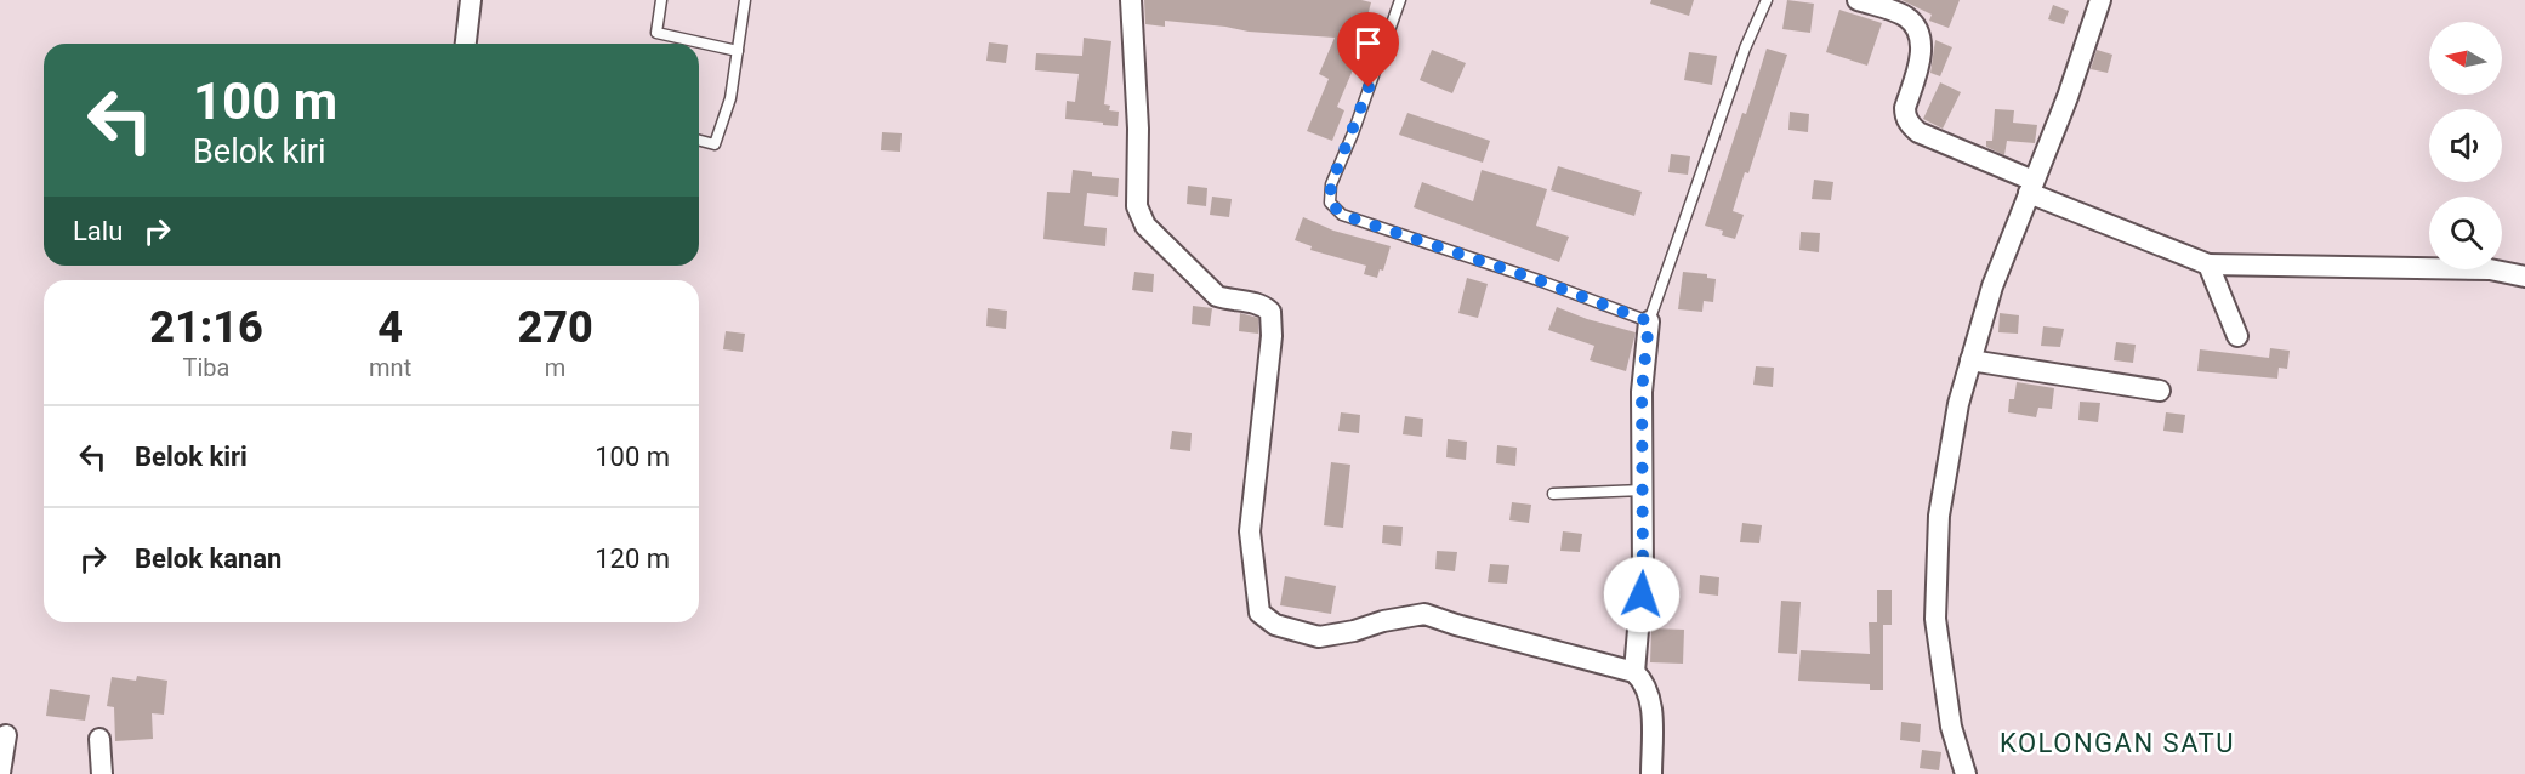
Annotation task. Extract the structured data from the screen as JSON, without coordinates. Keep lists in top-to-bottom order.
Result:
{
  "districts": ["KOLONGAN SATU"],
  "north": "left",
  "page": {
    "turn": ["100 m", "Belok kiri"],
    "then": "Lalu",
    "eta": [
      "21:16",
      "Tiba",
      "4",
      "mnt",
      "270",
      "m"
    ],
    "list": [
      {
        "name": "Belok kiri",
        "value": "100 m"
      },
      {
        "name": "Belok kanan",
        "value": "120 m"
      }
    ]
  }
}
